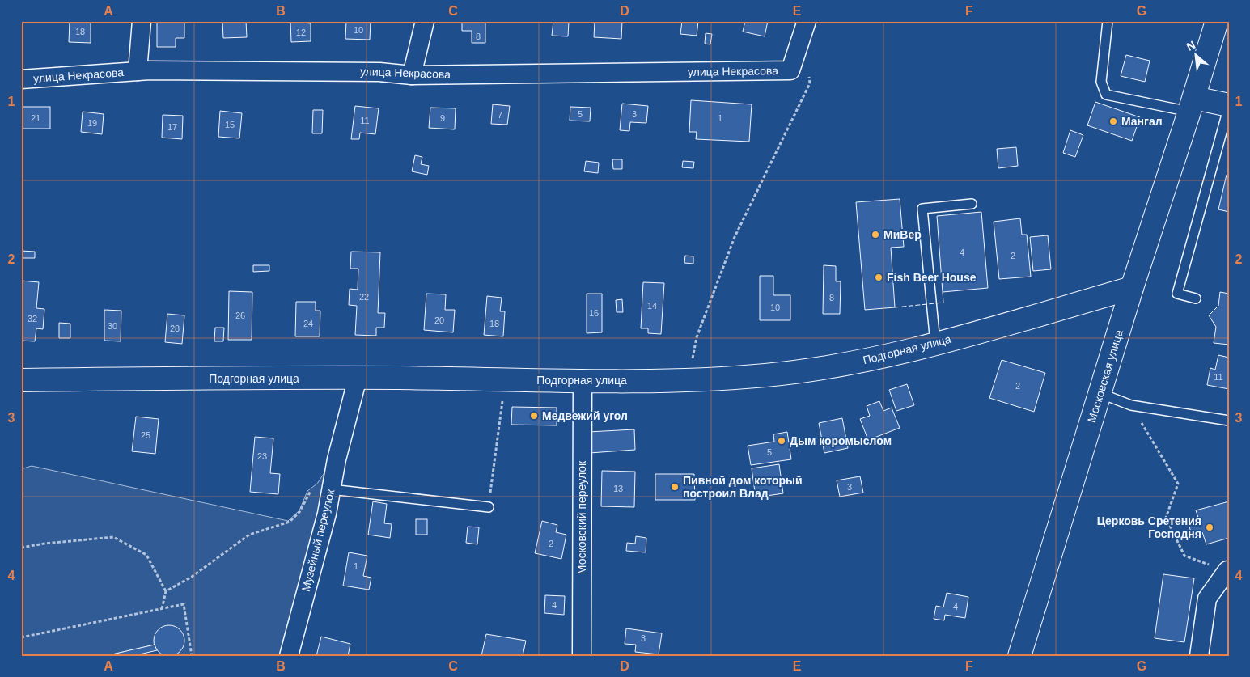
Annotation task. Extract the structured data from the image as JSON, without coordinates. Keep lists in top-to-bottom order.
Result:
{
  "streets": {
    "main road": ["Подгорная улица", "Московская улица"],
    "street": ["улица Некрасова", "Московский переулок", "Музейный переулок"]
  },
  "crossings": [
    ["Подгорная улица", "Московская улица"],
    ["Подгорная улица", "Московский переулок"],
    ["Подгорная улица", "Музейный переулок"]
  ],
  "places": [
    "Мангал",
    "МиВер",
    "Fish Beer House",
    "Медвежий угол",
    "Дым коромыслом",
    "Пивной дом который построил Влад",
    "Церковь Сретения Господня"
  ],
  "house_numbers": [
    "10",
    "18",
    "12",
    "8",
    "5",
    "3",
    "7",
    "21",
    "9",
    "1",
    "11",
    "19",
    "15",
    "17",
    "4",
    "2",
    "22",
    "8",
    "14",
    "10",
    "16",
    "26",
    "32",
    "20",
    "24",
    "18",
    "30",
    "28",
    "11",
    "2",
    "25",
    "5",
    "23",
    "3",
    "13",
    "2",
    "1",
    "4",
    "4",
    "3"
  ],
  "north": "top left",
  "grid": {
    "columns": [
      "A",
      "B",
      "C",
      "D",
      "E",
      "F",
      "G"
    ],
    "rows": [
      "1",
      "2",
      "3",
      "4"
    ]
  }
}
